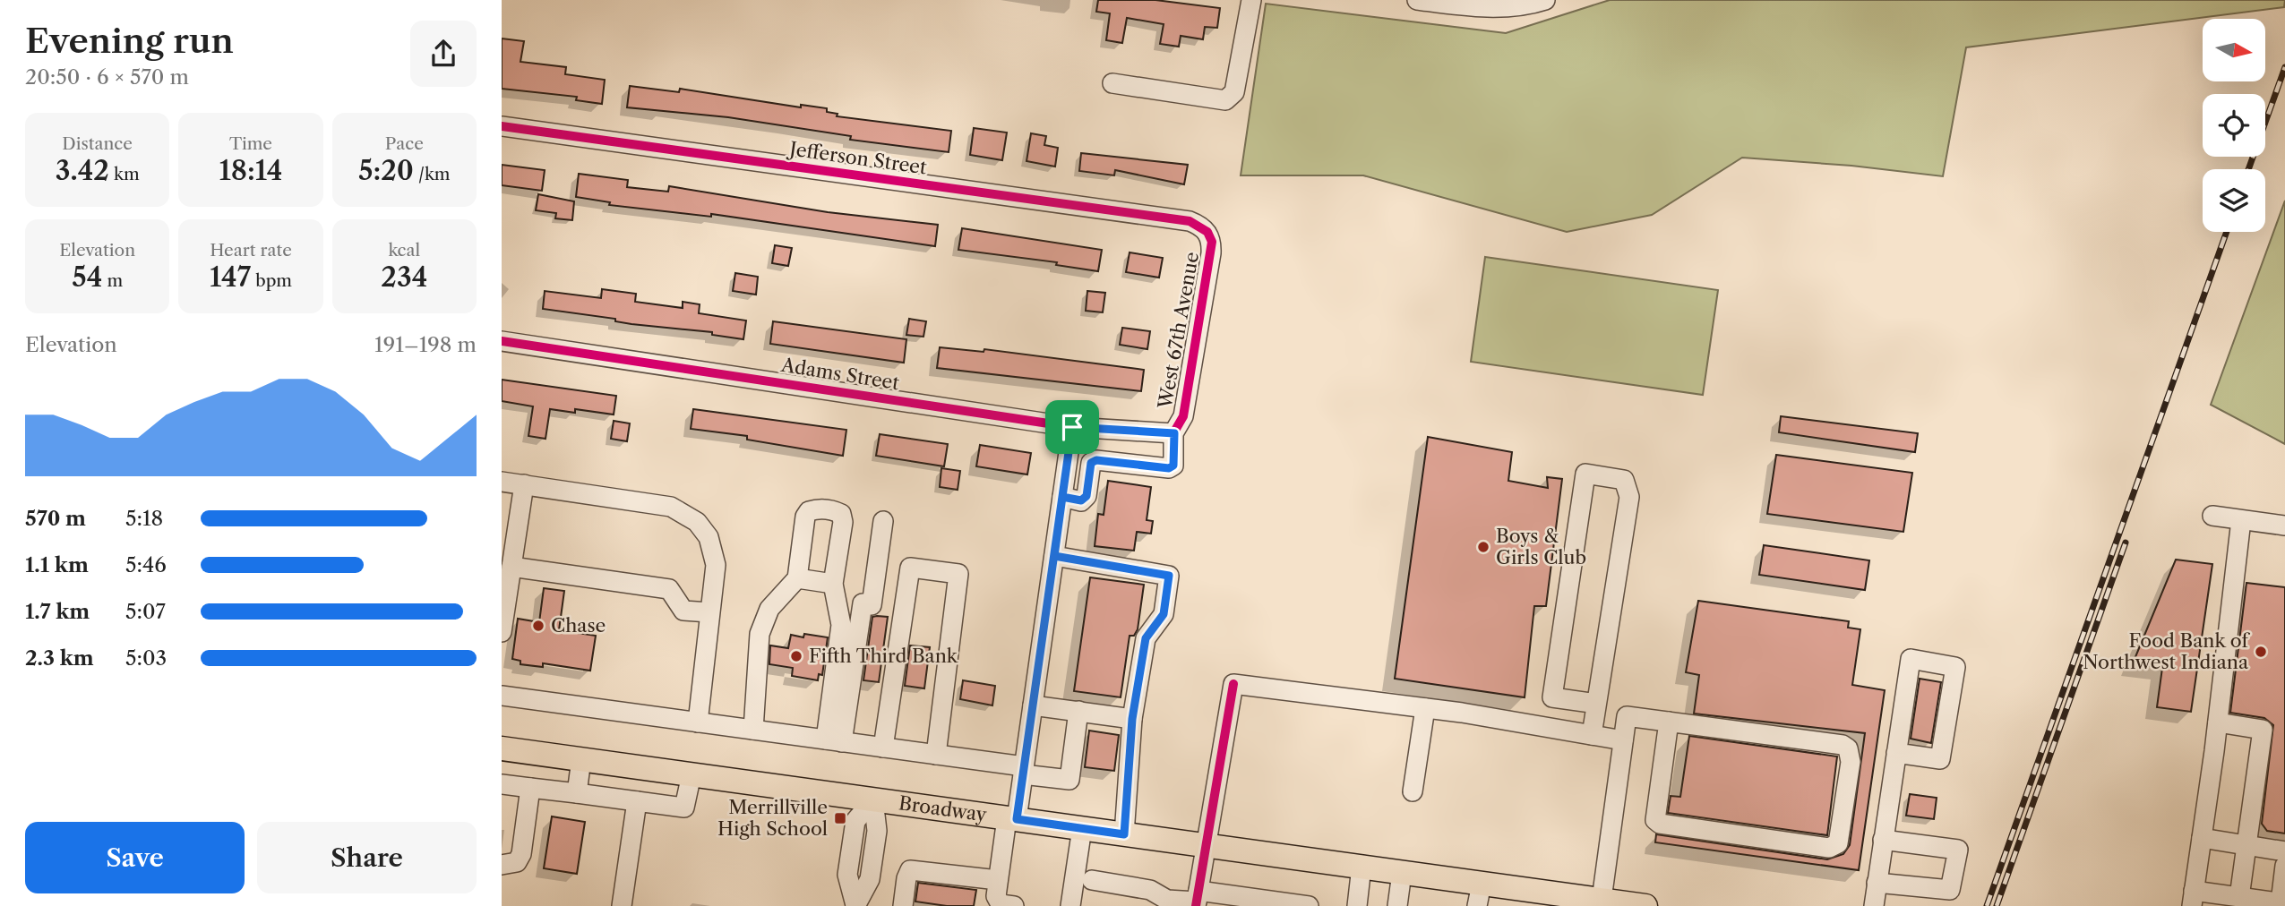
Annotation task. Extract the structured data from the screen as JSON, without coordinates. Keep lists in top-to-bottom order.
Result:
{
  "streets": {
    "main road": ["Broadway"],
    "street": ["Jefferson Street", "West 67th Avenue", "Adams Street"]
  },
  "crossings": [
    ["Jefferson Street", "West 67th Avenue"],
    ["West 67th Avenue", "Adams Street"]
  ],
  "places": {
    "other": [
      "Boys & Girls Club",
      "Chase",
      "Food Bank of Northwest Indiana",
      "Fifth Third Bank"
    ],
    "transit": ["Merrillville High School"]
  },
  "north": "right",
  "page": {
    "heading": ["Evening run", "20:50 · 6 × 570 m"],
    "stats": [
      ["Distance", "3.42 km"],
      ["Time", "18:14"],
      ["Pace", "5:20 /km"],
      ["Elevation", "54 m"],
      ["Heart rate", "147 bpm"],
      ["kcal", "234"]
    ],
    "chart": ["Elevation", "191–198 m"],
    "list": [
      {
        "name": "570 m",
        "note": "5:18"
      },
      {
        "name": "1.1 km",
        "note": "5:46"
      },
      {
        "name": "1.7 km",
        "note": "5:07"
      },
      {
        "name": "2.3 km",
        "note": "5:03"
      }
    ],
    "buttons": ["Save", "Share"]
  }
}
